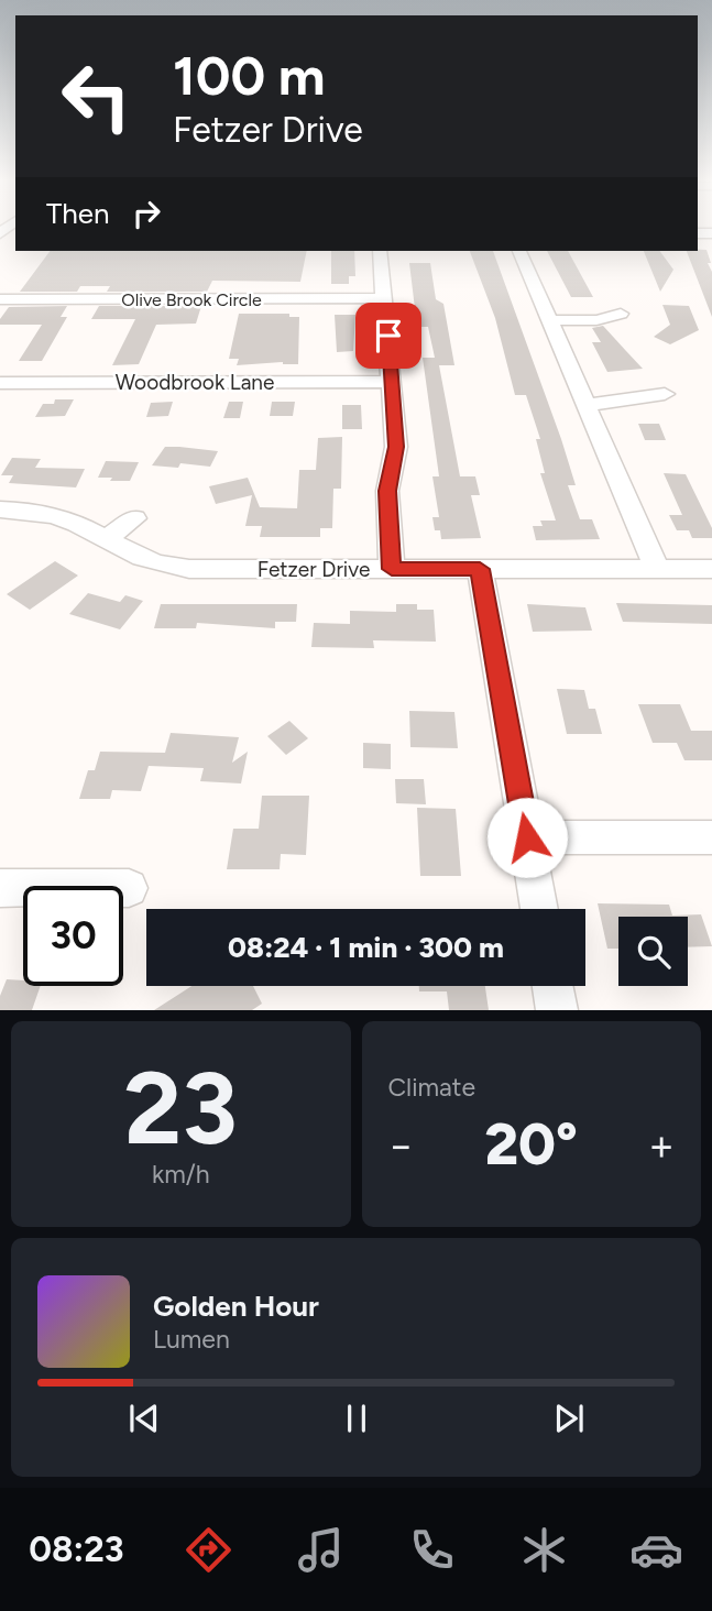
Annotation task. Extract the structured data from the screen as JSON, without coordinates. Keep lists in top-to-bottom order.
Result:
{
  "streets": {
    "street": ["Olive Brook Circle", "Woodbrook Lane", "Fetzer Drive"]
  },
  "page": {
    "turn": ["100 m", "Fetzer Drive"],
    "then": "Then",
    "limit": "30",
    "trip": "08:24 · 1 min · 300 m",
    "tile": [
      ["23", "km/h"],
      "Climate"
    ],
    "heat": ["−", "20°", "+"],
    "song": ["Golden Hour", "Lumen"],
    "tabs": "08:23"
  }
}
